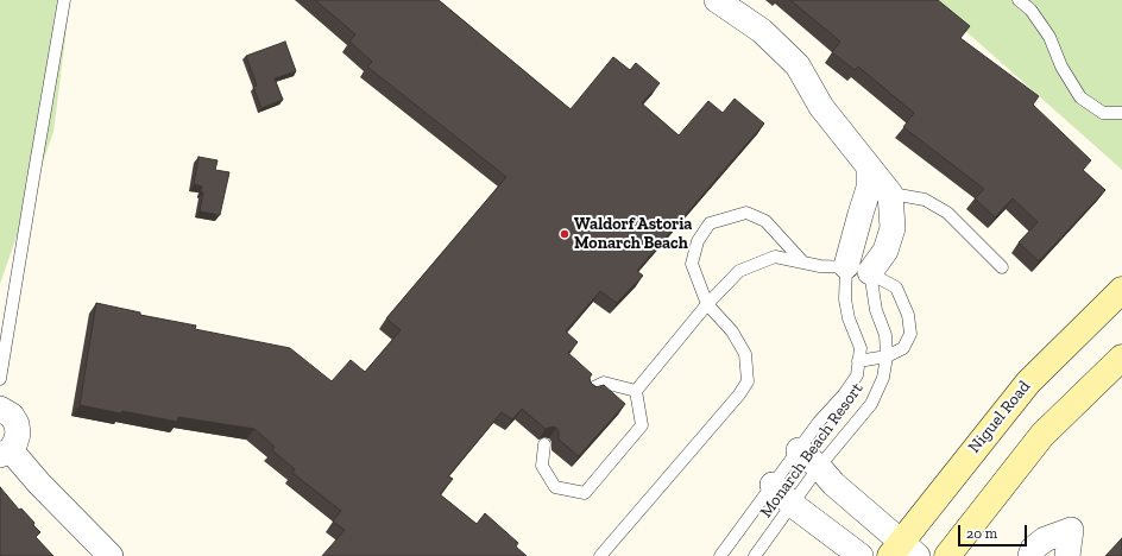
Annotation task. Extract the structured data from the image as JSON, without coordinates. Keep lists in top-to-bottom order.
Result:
{
  "streets": {
    "main road": ["Niguel Road"],
    "lane": ["Monarch Beach Resort"]
  },
  "places": ["Waldorf Astoria Monarch Beach"],
  "scale_bar": "20 m"
}
